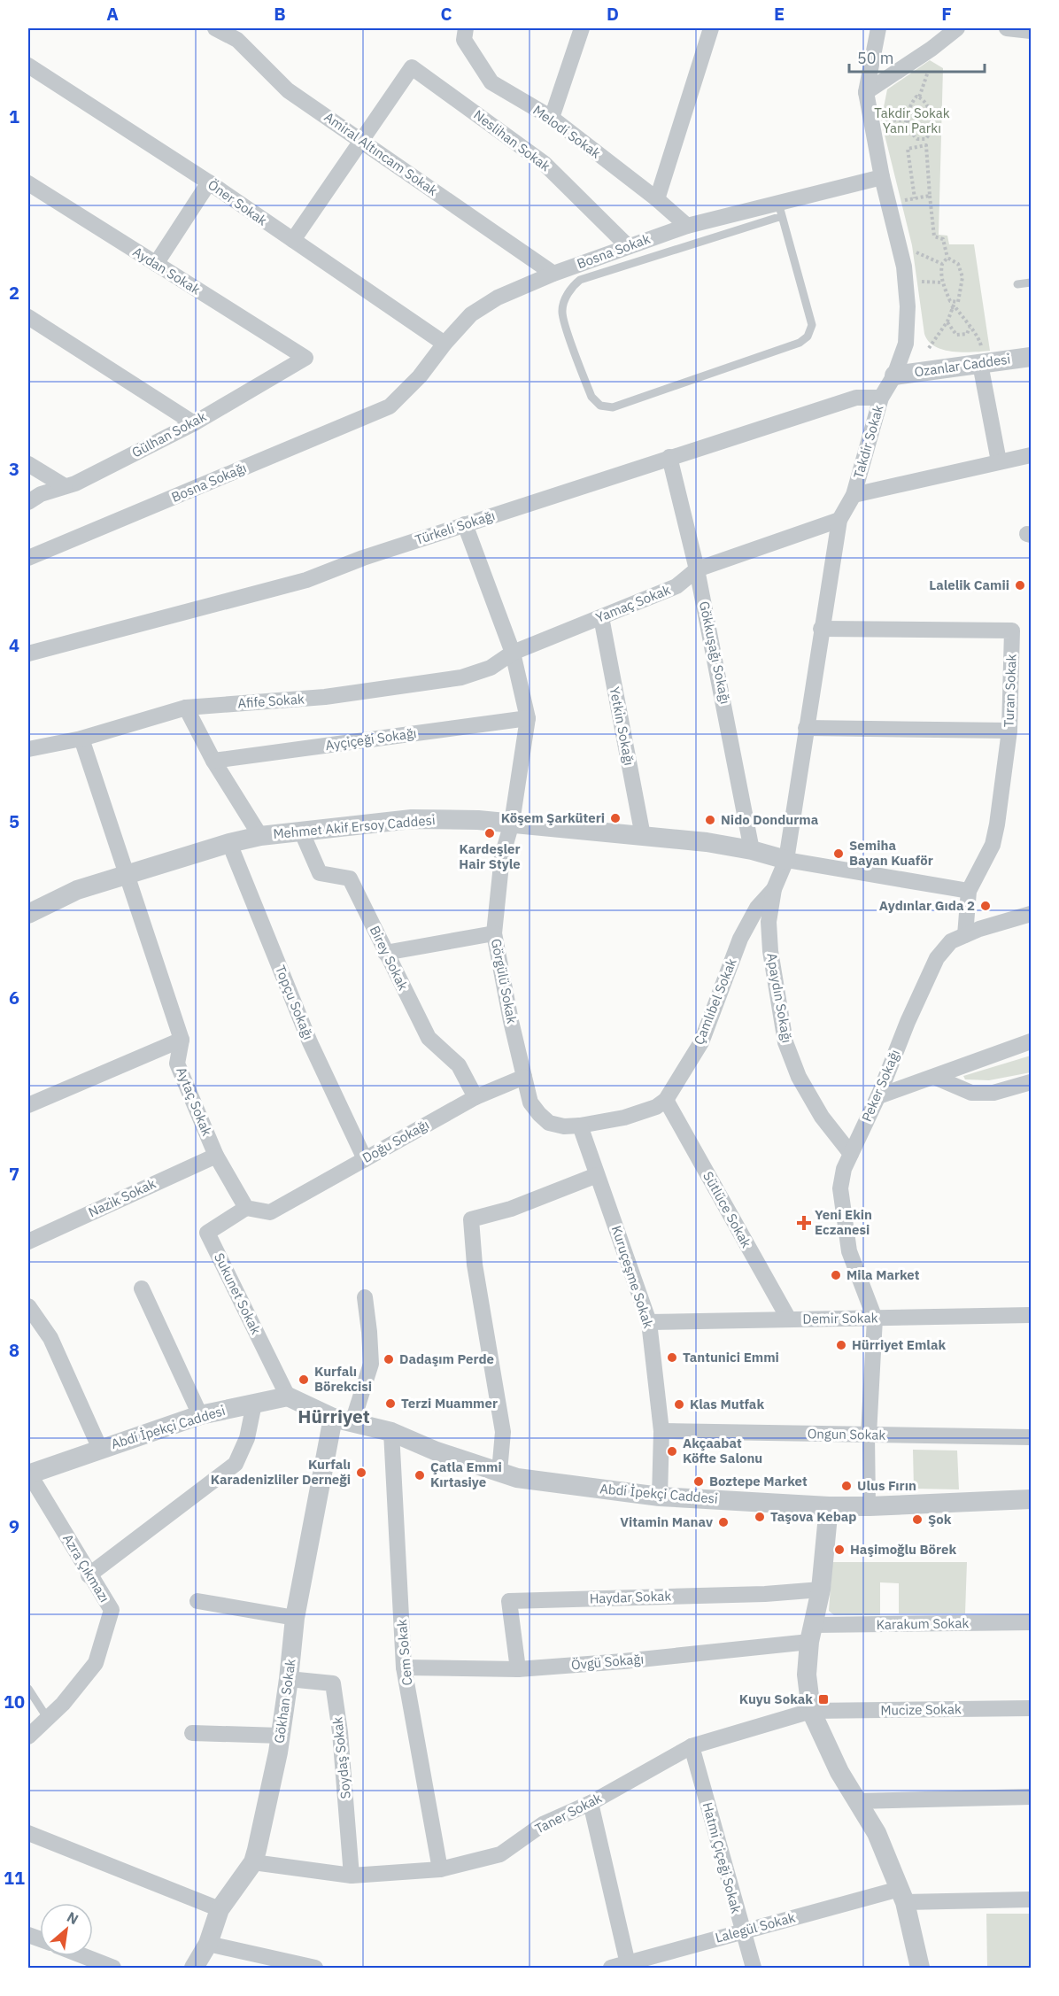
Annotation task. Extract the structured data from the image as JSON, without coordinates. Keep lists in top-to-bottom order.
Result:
{
  "streets": {
    "street": [
      "Melodi Sokak",
      "Neslihan Sokak",
      "Amiral Altıncam Sokak",
      "Öner Sokak",
      "Bosna Sokak",
      "Aydan Sokak",
      "Ozanlar Caddesi",
      "Gülhan Sokak",
      "Takdir Sokak",
      "Bosna Sokağı",
      "Türkeli Sokağı",
      "Yamaç Sokak",
      "Gökkuşağı Sokağı",
      "Turan Sokak",
      "Afife Sokak",
      "Yetkin Sokağı",
      "Ayçiçeği Sokağı",
      "Mehmet Akif Ersoy Caddesi",
      "Birey Sokak",
      "Görgülü Sokak",
      "Apaydın Sokağı",
      "Çamlıbel Sokak",
      "Topçu Sokağı",
      "Peker Sokağı",
      "Aytaç Sokak",
      "Doğu Sokağı",
      "Nazik Sokak",
      "Sütlüce Sokak",
      "Kuruçeşme Sokak",
      "Sukunet Sokak",
      "Demir Sokak",
      "Abdi İpekçi Caddesi",
      "Ongun Sokak",
      "Azra Çıkmazı",
      "Haydar Sokak",
      "Karakum Sokak",
      "Cem Sokak",
      "Övgü Sokağı",
      "Gökhan Sokak",
      "Mucize Sokak",
      "Soydaş Sokak",
      "Taner Sokak",
      "Hatmi Çiçeği Sokak",
      "Lalegül Sokak"
    ]
  },
  "crossings": [
    ["Melodi Sokak", "Bosna Sokak"],
    ["Neslihan Sokak", "Amiral Altıncam Sokak"],
    ["Neslihan Sokak", "Bosna Sokak"],
    ["Amiral Altıncam Sokak", "Bosna Sokak"],
    ["Öner Sokak", "Bosna Sokak"],
    ["Bosna Sokak", "Takdir Sokak"],
    ["Bosna Sokak", "Bosna Sokağı"],
    ["Aydan Sokak", "Gülhan Sokak"],
    ["Ozanlar Caddesi", "Takdir Sokak"],
    ["Takdir Sokak", "Türkeli Sokağı"],
    ["Takdir Sokak", "Yamaç Sokak"],
    ["Takdir Sokak", "Turan Sokak"],
    ["Takdir Sokak", "Mehmet Akif Ersoy Caddesi"],
    ["Takdir Sokak", "Apaydın Sokağı"],
    ["Türkeli Sokağı", "Gökkuşağı Sokağı"],
    ["Yamaç Sokak", "Gökkuşağı Sokağı"],
    ["Yamaç Sokak", "Afife Sokak"],
    ["Yamaç Sokak", "Yetkin Sokağı"],
    ["Gökkuşağı Sokağı", "Mehmet Akif Ersoy Caddesi"],
    ["Turan Sokak", "Peker Sokağı"],
    ["Afife Sokak", "Aytaç Sokak"],
    ["Yetkin Sokağı", "Mehmet Akif Ersoy Caddesi"],
    ["Ayçiçeği Sokağı", "Görgülü Sokak"],
    ["Mehmet Akif Ersoy Caddesi", "Birey Sokak"],
    ["Mehmet Akif Ersoy Caddesi", "Görgülü Sokak"],
    ["Mehmet Akif Ersoy Caddesi", "Apaydın Sokağı"],
    ["Mehmet Akif Ersoy Caddesi", "Topçu Sokağı"],
    ["Mehmet Akif Ersoy Caddesi", "Aytaç Sokak"],
    ["Birey Sokak", "Doğu Sokağı"],
    ["Görgülü Sokak", "Doğu Sokağı"],
    ["Apaydın Sokağı", "Çamlıbel Sokak"],
    ["Apaydın Sokağı", "Peker Sokağı"],
    ["Çamlıbel Sokak", "Sütlüce Sokak"],
    ["Topçu Sokağı", "Doğu Sokağı"],
    ["Peker Sokağı", "Demir Sokak"],
    ["Aytaç Sokak", "Doğu Sokağı"],
    ["Aytaç Sokak", "Nazik Sokak"],
    ["Aytaç Sokak", "Sukunet Sokak"],
    ["Doğu Sokağı", "Sukunet Sokak"],
    ["Sütlüce Sokak", "Demir Sokak"],
    ["Kuruçeşme Sokak", "Demir Sokak"],
    ["Kuruçeşme Sokak", "Abdi İpekçi Caddesi"],
    ["Kuruçeşme Sokak", "Ongun Sokak"],
    ["Sukunet Sokak", "Abdi İpekçi Caddesi"],
    ["Abdi İpekçi Caddesi", "Azra Çıkmazı"],
    ["Abdi İpekçi Caddesi", "Cem Sokak"],
    ["Abdi İpekçi Caddesi", "Gökhan Sokak"],
    ["Haydar Sokak", "Övgü Sokağı"],
    ["Karakum Sokak", "Övgü Sokağı"],
    ["Cem Sokak", "Övgü Sokağı"],
    ["Cem Sokak", "Taner Sokak"],
    ["Gökhan Sokak", "Soydaş Sokak"],
    ["Gökhan Sokak", "Taner Sokak"],
    ["Mucize Sokak", "Taner Sokak"],
    ["Soydaş Sokak", "Taner Sokak"],
    ["Taner Sokak", "Hatmi Çiçeği Sokak"],
    ["Hatmi Çiçeği Sokak", "Lalegül Sokak"]
  ],
  "districts": ["Hürriyet"],
  "parks": ["Takdir Sokak Yanı Parkı"],
  "places": {
    "other": [
      "Lalelik Camii",
      "Köşem Şarküteri",
      "Nido Dondurma",
      "Kardeşler Hair Style",
      "Semiha Bayan Kuaför",
      "Aydınlar Gıda 2",
      "Mila Market",
      "Hürriyet Emlak",
      "Tantunici Emmi",
      "Dadaşım Perde",
      "Kurfalı Börekcisi",
      "Terzi Muammer",
      "Klas Mutfak",
      "Akçaabat Köfte Salonu",
      "Kurfalı Karadenizliler Derneği",
      "Çatla Emmi Kırtasiye",
      "Boztepe Market",
      "Ulus Fırın",
      "Taşova Kebap",
      "Şok",
      "Vitamin Manav",
      "Haşimoğlu Börek"
    ],
    "health": ["Yeni Ekin Eczanesi"],
    "transit": ["Kuyu Sokak"]
  },
  "scale_bar": "50 m",
  "north": "top right",
  "grid": {
    "columns": [
      "A",
      "B",
      "C",
      "D",
      "E",
      "F"
    ],
    "rows": [
      "1",
      "2",
      "3",
      "4",
      "5",
      "6",
      "7",
      "8",
      "9",
      "10",
      "11"
    ]
  }
}
